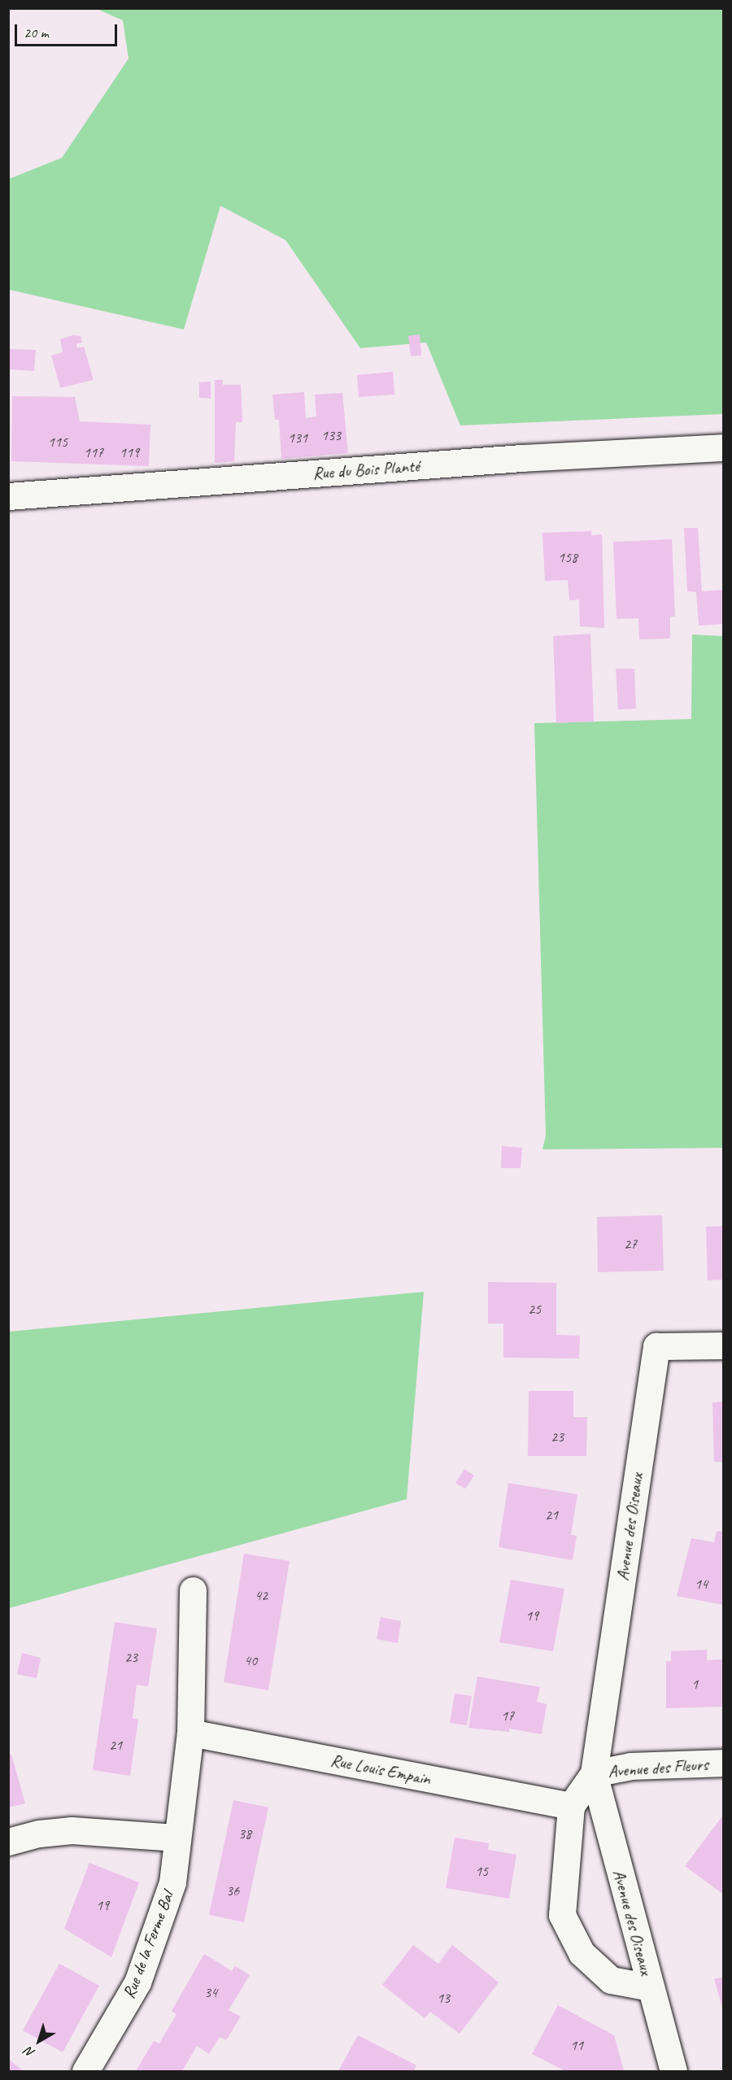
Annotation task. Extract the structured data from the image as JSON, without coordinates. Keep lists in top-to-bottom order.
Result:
{
  "streets": {
    "street": [
      "Rue du Bois Planté",
      "Avenue des Oiseaux",
      "Avenue des Fleurs",
      "Rue Louis Empain",
      "Rue de la Ferme Bal"
    ]
  },
  "crossings": [
    ["Avenue des Oiseaux", "Avenue des Fleurs"],
    ["Avenue des Oiseaux", "Rue Louis Empain"]
  ],
  "house_numbers": [
    "133",
    "131",
    "115",
    "117",
    "119",
    "158",
    "27",
    "25",
    "23",
    "21",
    "14",
    "42",
    "19",
    "23",
    "40",
    "1",
    "17",
    "21",
    "38",
    "15",
    "36",
    "19",
    "34",
    "13",
    "11"
  ],
  "scale_bar": "20 m",
  "north": "bottom left"
}
